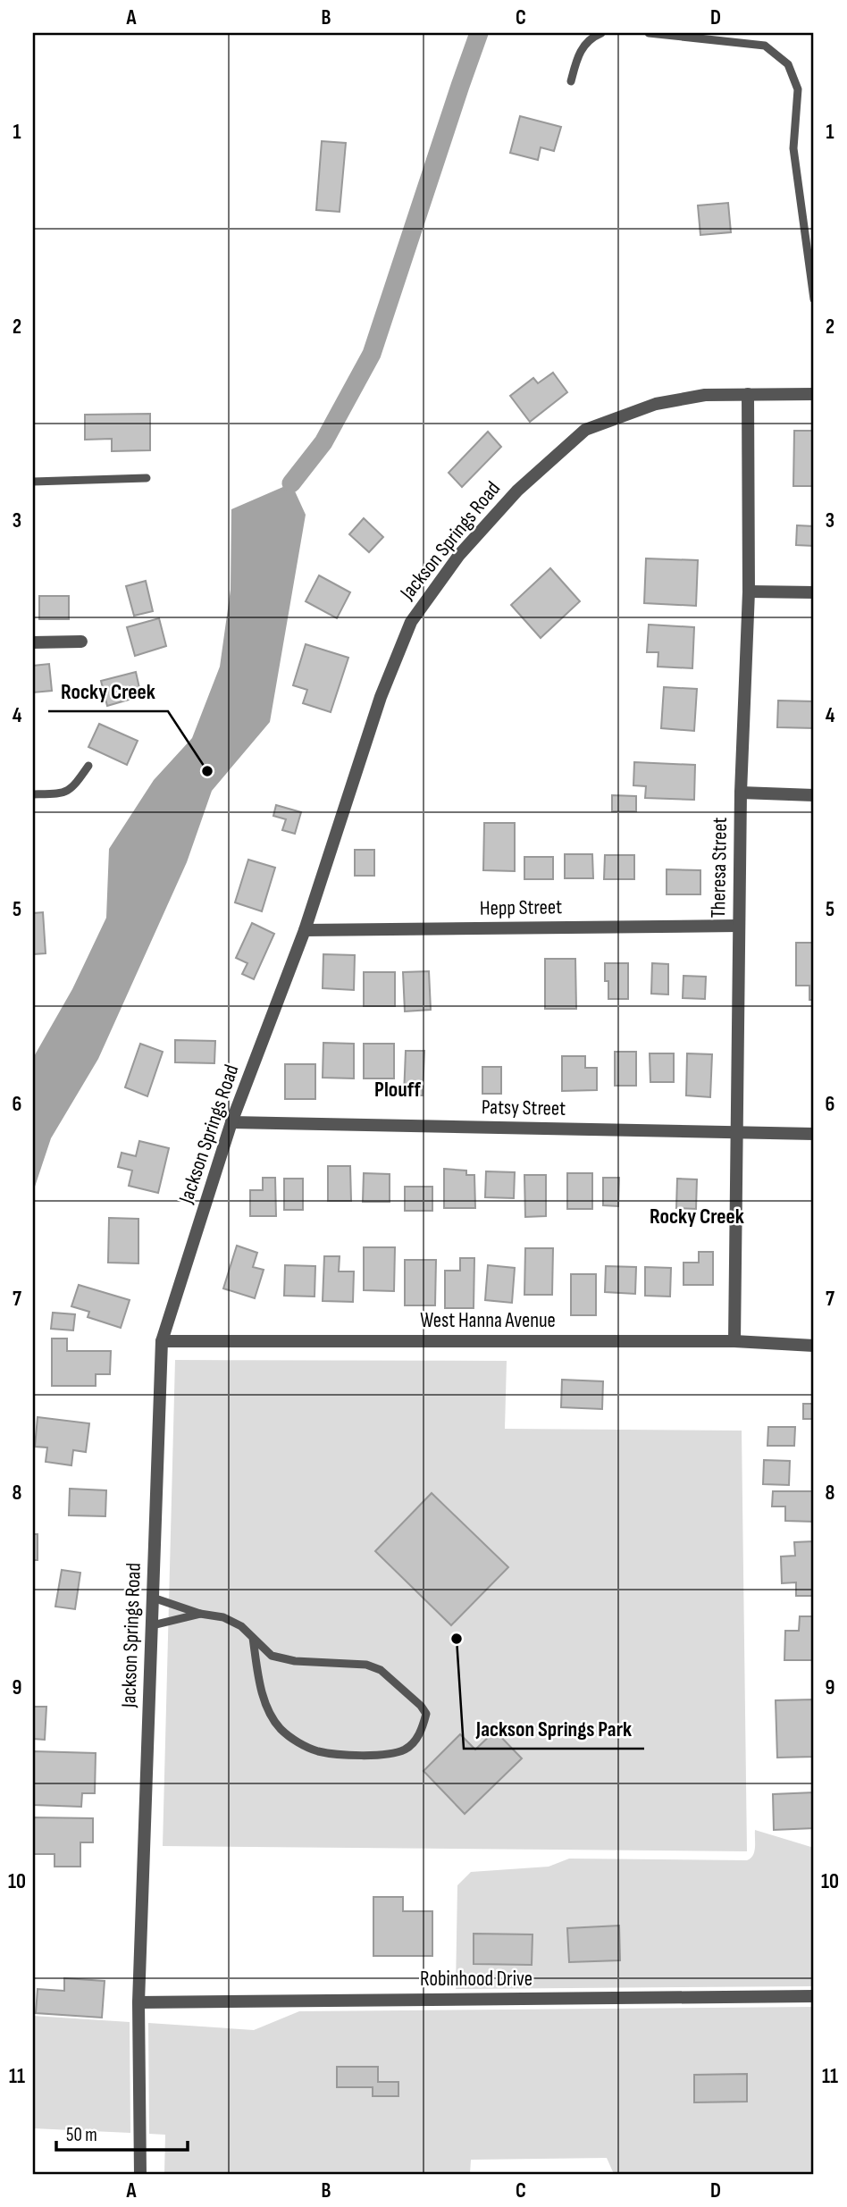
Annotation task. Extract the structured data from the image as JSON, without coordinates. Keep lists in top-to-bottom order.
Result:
{
  "streets": {
    "street": [
      "Jackson Springs Road",
      "Theresa Street",
      "Hepp Street",
      "Patsy Street",
      "West Hanna Avenue",
      "Robinhood Drive"
    ]
  },
  "crossings": [
    ["Jackson Springs Road", "Theresa Street"],
    ["Jackson Springs Road", "Hepp Street"],
    ["Jackson Springs Road", "Patsy Street"],
    ["Jackson Springs Road", "West Hanna Avenue"],
    ["Jackson Springs Road", "Robinhood Drive"],
    ["Theresa Street", "Hepp Street"],
    ["Theresa Street", "Patsy Street"],
    ["Theresa Street", "West Hanna Avenue"]
  ],
  "districts": ["Plouff", "Rocky Creek"],
  "places": ["Rocky Creek", "Jackson Springs Park"],
  "scale_bar": "50 m",
  "grid": {
    "columns": [
      "A",
      "B",
      "C",
      "D"
    ],
    "rows": [
      "1",
      "2",
      "3",
      "4",
      "5",
      "6",
      "7",
      "8",
      "9",
      "10",
      "11"
    ]
  }
}
